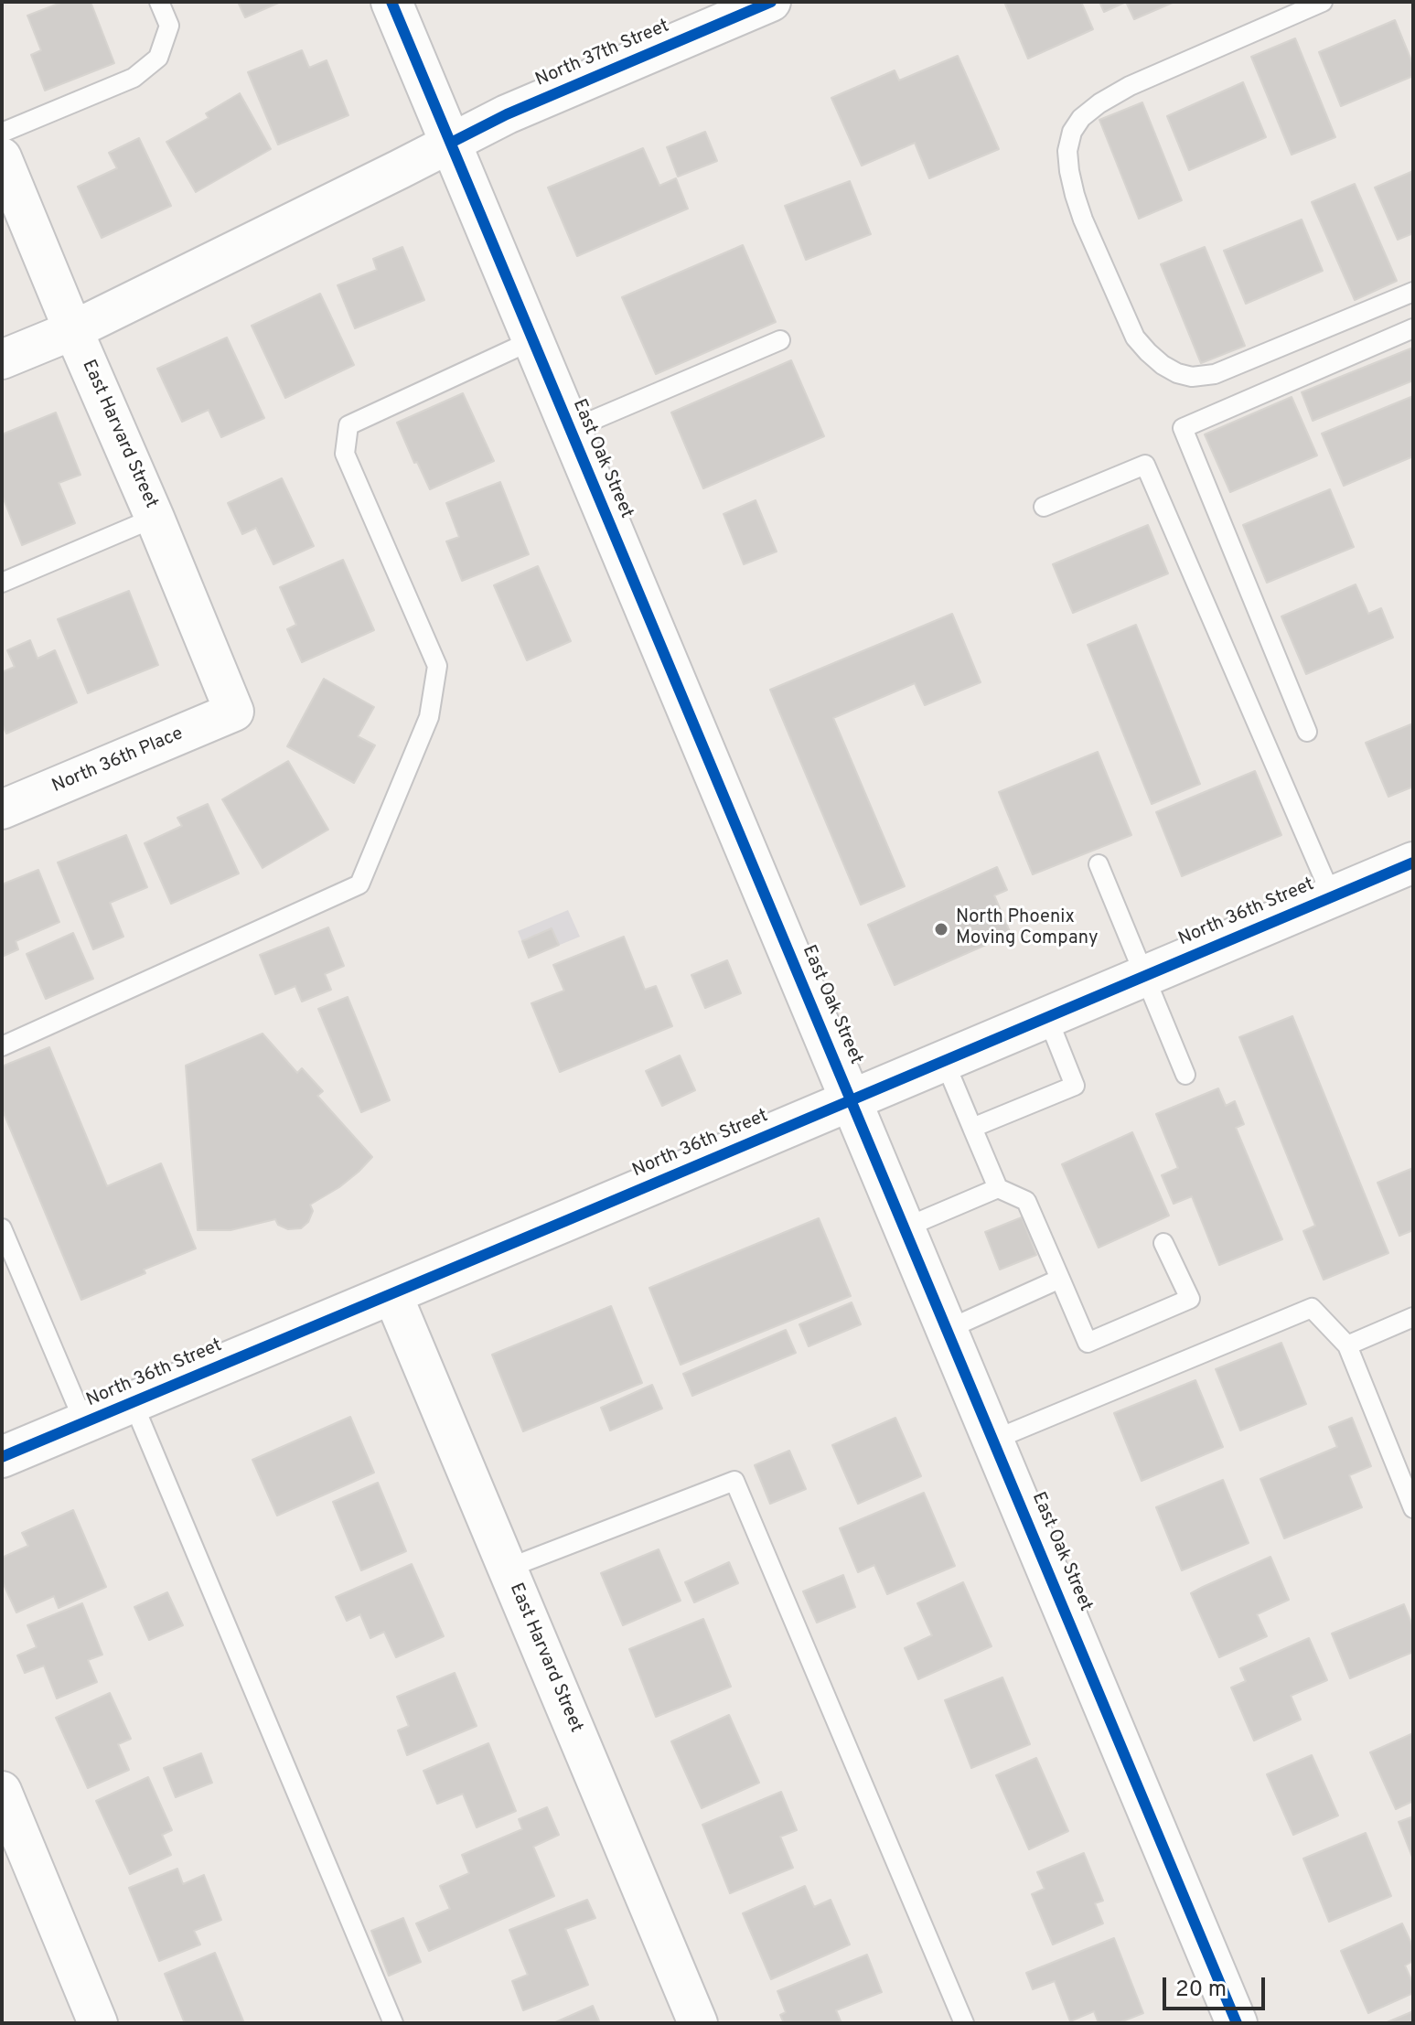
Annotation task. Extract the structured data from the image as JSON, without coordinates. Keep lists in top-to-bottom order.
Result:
{
  "streets": {
    "street": [
      "North 37th Street",
      "East Harvard Street",
      "East Oak Street",
      "North 36th Place",
      "North 36th Street"
    ]
  },
  "crossings": [
    ["North 37th Street", "East Harvard Street"],
    ["North 37th Street", "East Oak Street"],
    ["East Harvard Street", "North 36th Place"],
    ["East Harvard Street", "North 36th Street"],
    ["East Oak Street", "North 36th Street"]
  ],
  "places": ["North Phoenix Moving Company"],
  "scale_bar": "20 m"
}
